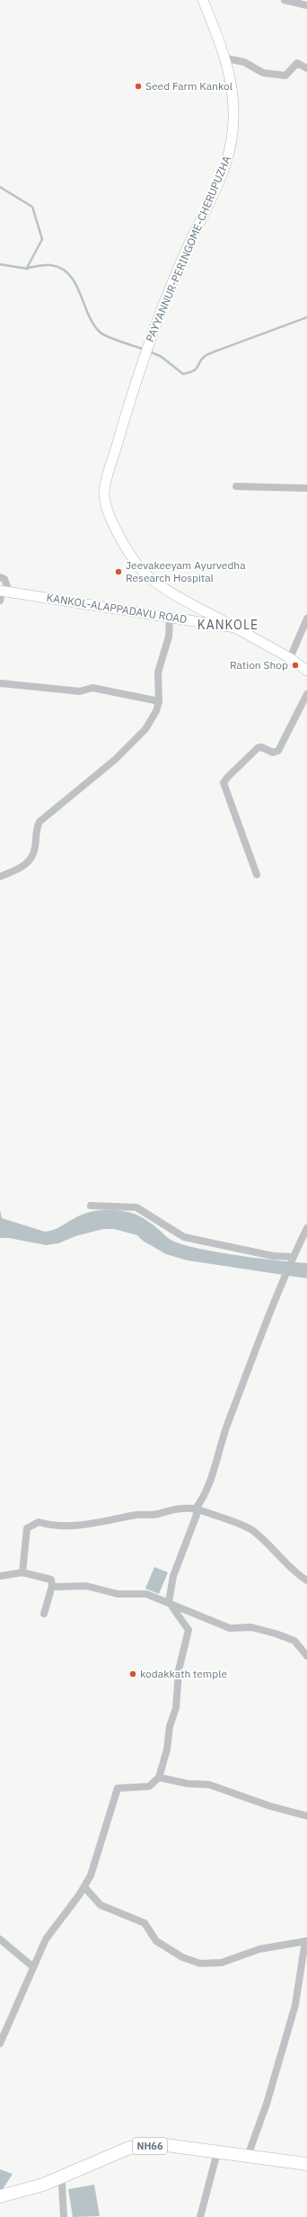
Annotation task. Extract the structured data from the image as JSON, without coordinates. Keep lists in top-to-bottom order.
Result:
{
  "streets": {
    "highway": ["NH66"],
    "main road": ["PAYYANNUR-PERINGOME-CHERUPUZHA", "KANKOL-ALAPPADAVU ROAD"]
  },
  "crossings": [
    ["PAYYANNUR-PERINGOME-CHERUPUZHA", "KANKOL-ALAPPADAVU ROAD"]
  ],
  "districts": ["KANKOLE"],
  "places": [
    "Seed Farm Kankol",
    "Jeevakeeyam Ayurvedha Research Hospital",
    "Ration Shop",
    "kodakkath temple"
  ]
}
